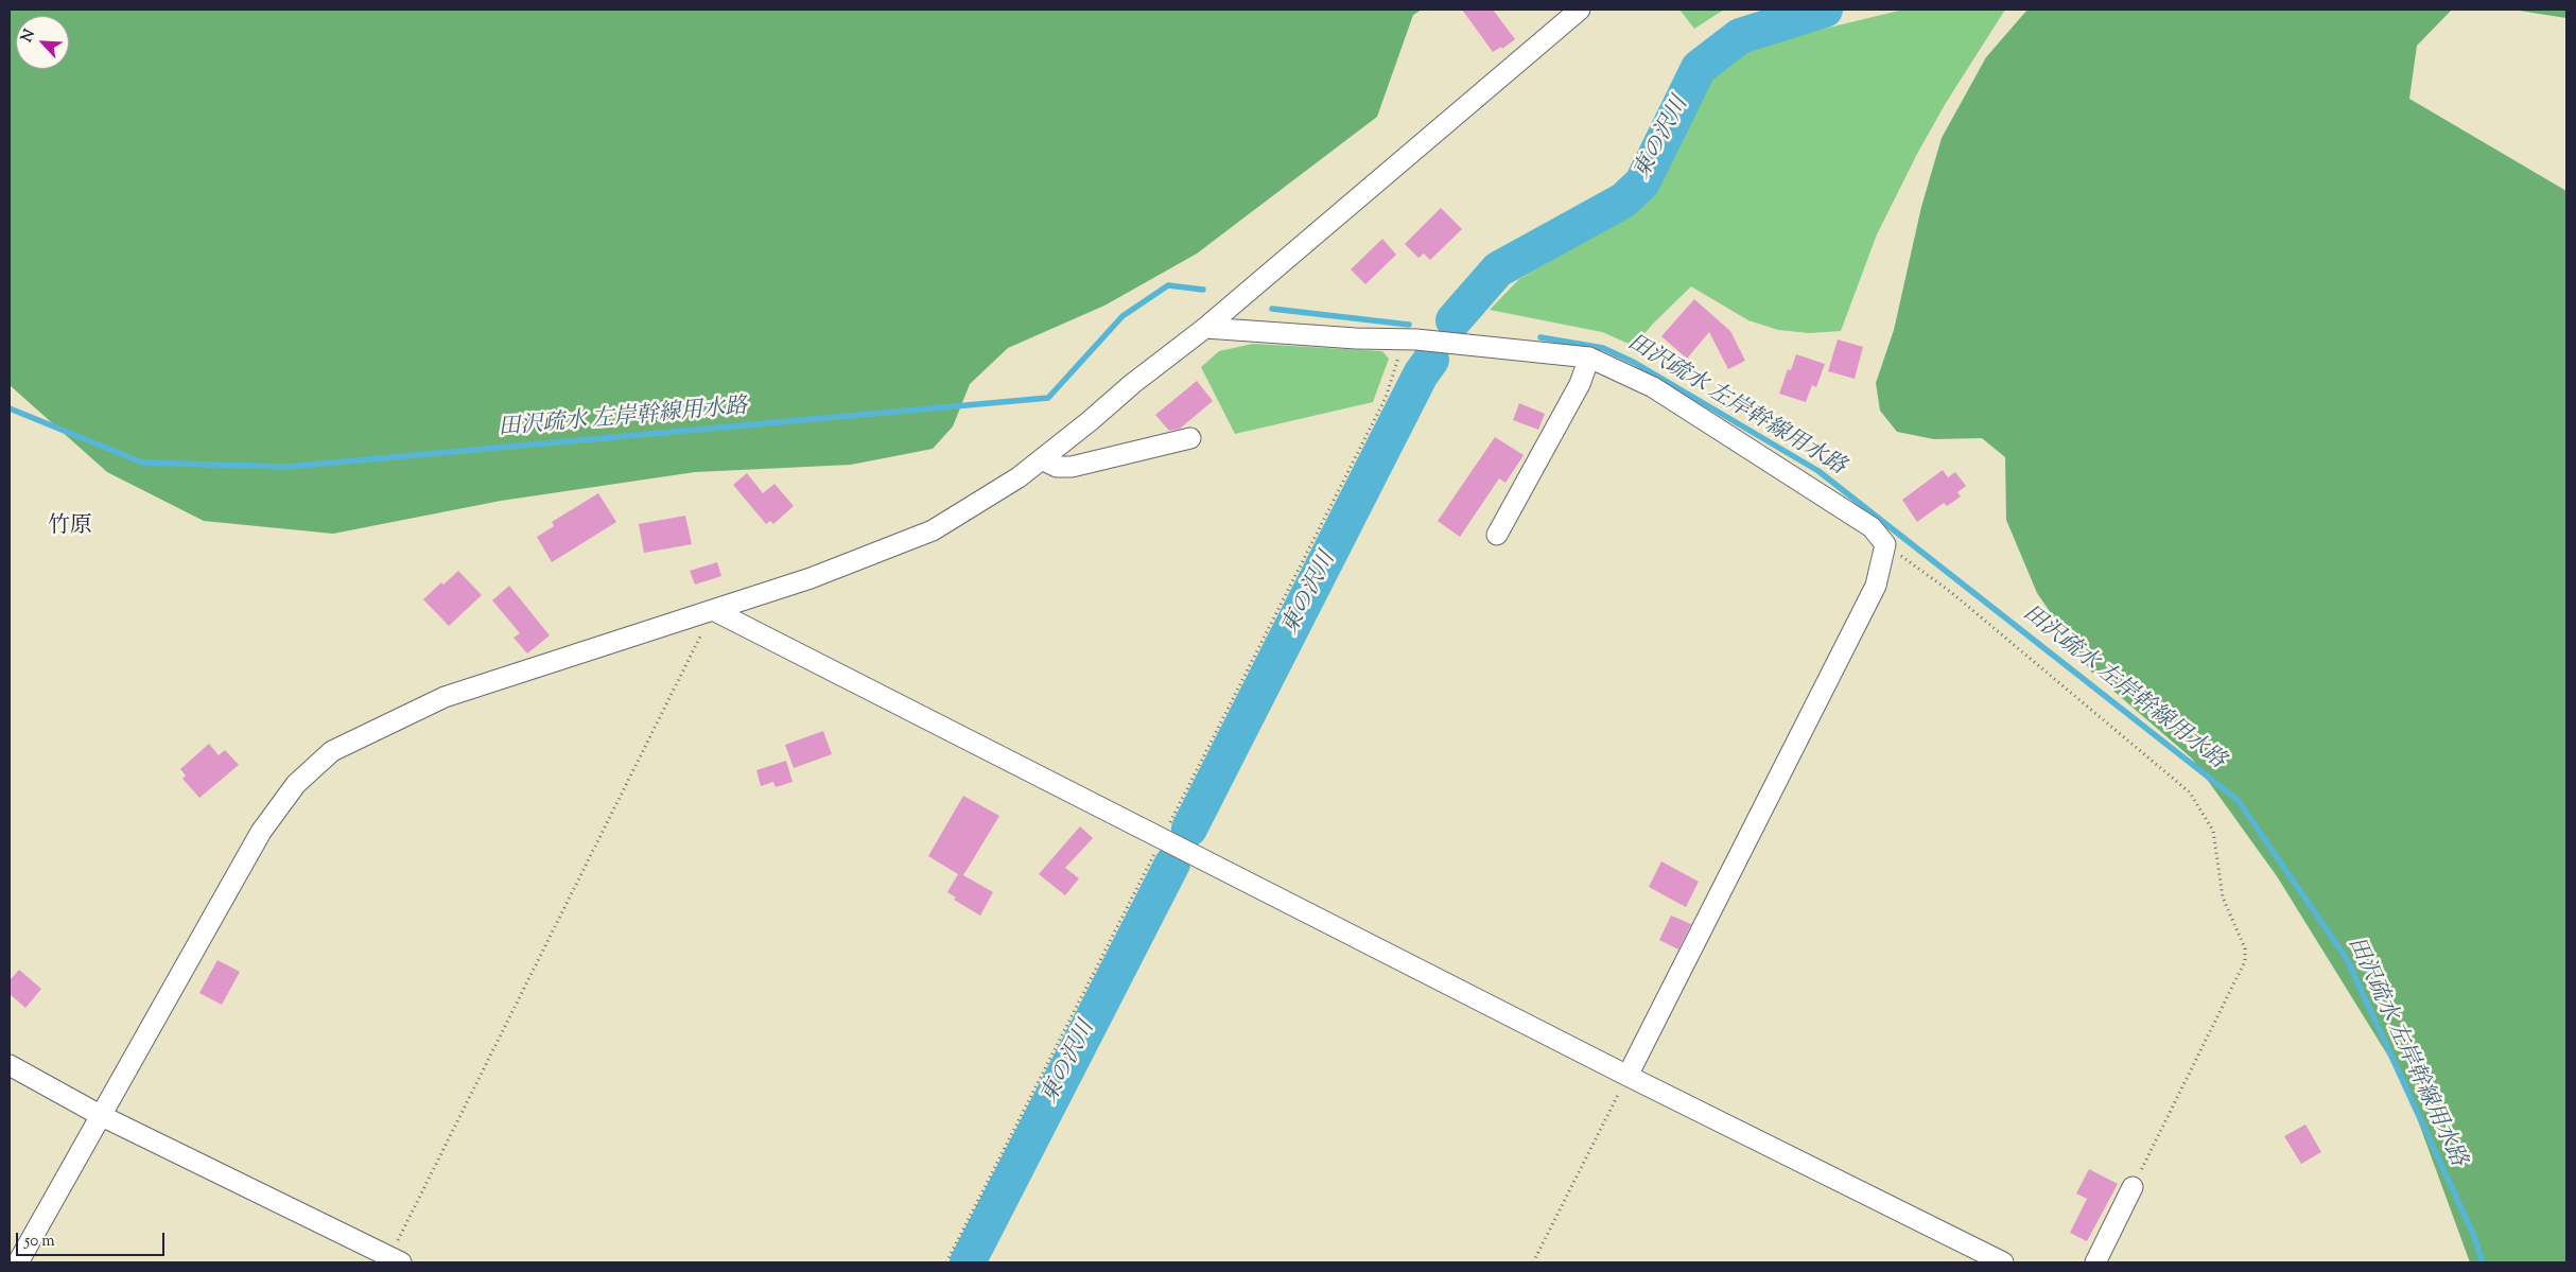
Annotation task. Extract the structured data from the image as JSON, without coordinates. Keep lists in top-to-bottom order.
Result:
{
  "districts": ["竹原"],
  "water": ["東の沢川", "田沢疏水 左岸幹線用水路"],
  "scale_bar": "50 m",
  "north": "top left"
}
